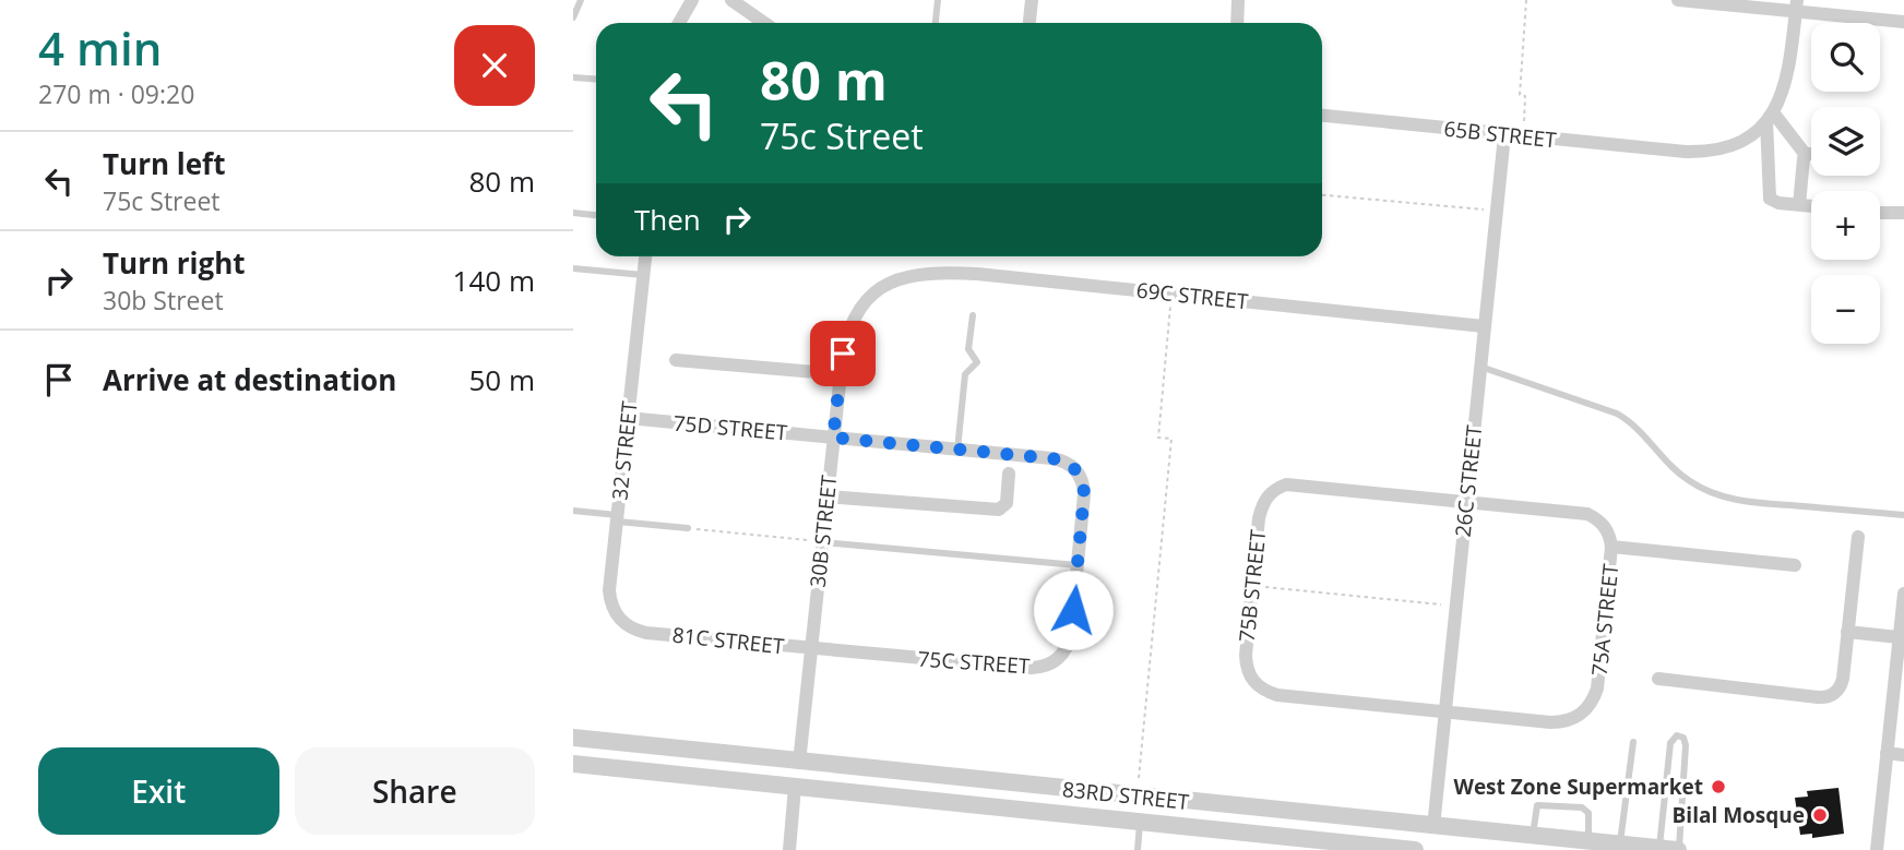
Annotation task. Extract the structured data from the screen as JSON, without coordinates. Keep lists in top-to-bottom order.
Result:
{
  "streets": {
    "street": [
      "65B STREET",
      "69C STREET",
      "75D STREET",
      "32 STREET",
      "26C STREET",
      "30B STREET",
      "75B STREET",
      "75A STREET",
      "81C STREET",
      "75C STREET",
      "83RD STREET"
    ]
  },
  "crossings": [
    ["65B STREET", "26C STREET"],
    ["69C STREET", "26C STREET"],
    ["69C STREET", "30B STREET"],
    ["75D STREET", "32 STREET"],
    ["75D STREET", "30B STREET"],
    ["75D STREET", "75C STREET"],
    ["32 STREET", "81C STREET"],
    ["26C STREET", "75B STREET"],
    ["26C STREET", "75A STREET"],
    ["26C STREET", "83RD STREET"],
    ["30B STREET", "81C STREET"],
    ["30B STREET", "75C STREET"],
    ["30B STREET", "83RD STREET"],
    ["75B STREET", "75A STREET"],
    ["81C STREET", "75C STREET"]
  ],
  "places": ["West Zone Supermarket", "Bilal Mosque"],
  "page": {
    "heading": ["4 min", "270 m · 09:20"],
    "map_buttons": ["+", "−"],
    "turn": ["80 m", "75c Street"],
    "list": [
      {
        "name": "Turn left",
        "note": "75c Street",
        "value": "80 m"
      },
      {
        "name": "Turn right",
        "note": "30b Street",
        "value": "140 m"
      },
      {
        "name": "Arrive at destination",
        "value": "50 m"
      }
    ],
    "then": "Then",
    "buttons": ["Exit", "Share"]
  }
}
